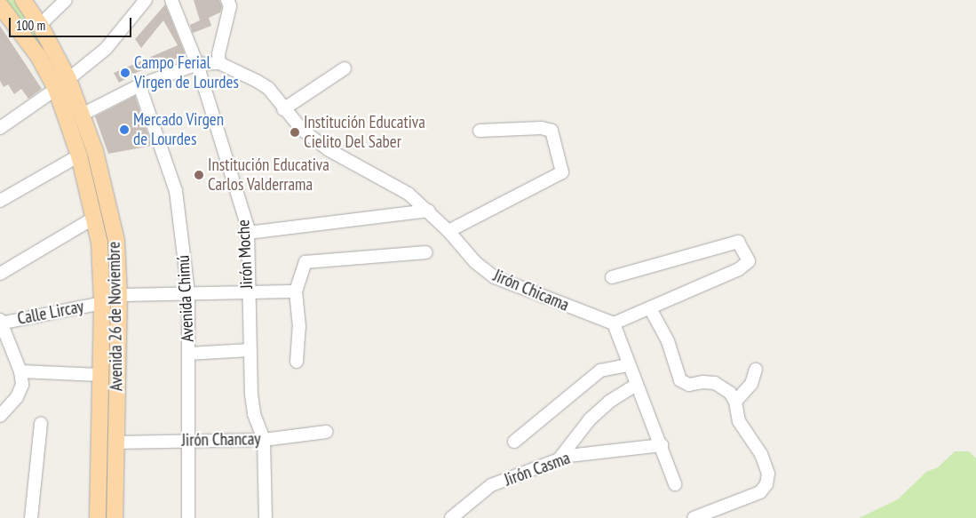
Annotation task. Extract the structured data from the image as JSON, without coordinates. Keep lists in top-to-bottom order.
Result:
{
  "streets": {
    "main road": ["Avenida 26 de Noviembre"],
    "street": [
      "Jirón Moche",
      "Jirón Chicama",
      "Avenida Chimú",
      "Calle Lircay",
      "Jirón Chancay",
      "Jirón Casma"
    ]
  },
  "crossings": [
    ["Jirón Moche", "Jirón Chancay"],
    ["Avenida Chimú", "Jirón Chancay"],
    ["Calle Lircay", "Avenida 26 de Noviembre"],
    ["Avenida 26 de Noviembre", "Jirón Chancay"]
  ],
  "places": [
    "Campo Ferial Virgen de Lourdes",
    "Mercado Virgen de Lourdes",
    "Institución Educativa Cielito Del Saber",
    "Institución Educativa Carlos Valderrama"
  ],
  "scale_bar": "100 m"
}
